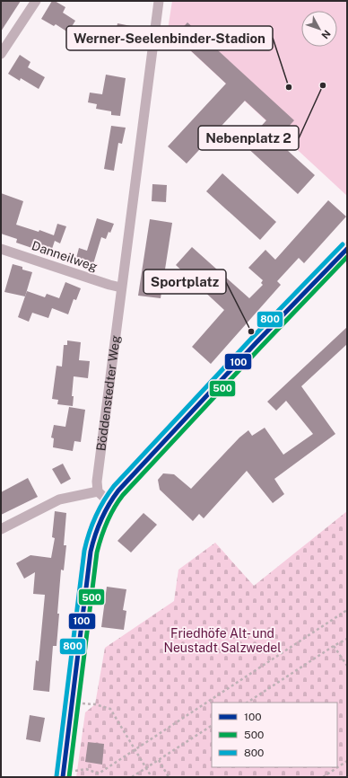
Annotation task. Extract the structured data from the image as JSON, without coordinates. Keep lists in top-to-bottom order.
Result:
{
  "streets": {
    "street": ["Danneilweg", "Böddenstedter Weg"]
  },
  "crossings": [
    ["Danneilweg", "Böddenstedter Weg"]
  ],
  "parks": ["Friedhöfe Alt- und Neustadt Salzwedel"],
  "places": ["Nebenplatz 2", "Werner-Seelenbinder-Stadion", "Sportplatz"],
  "lines": ["transit line 800", "transit line 100", "transit line 500"],
  "legend": ["100", "500", "800"],
  "north": "bottom right"
}
